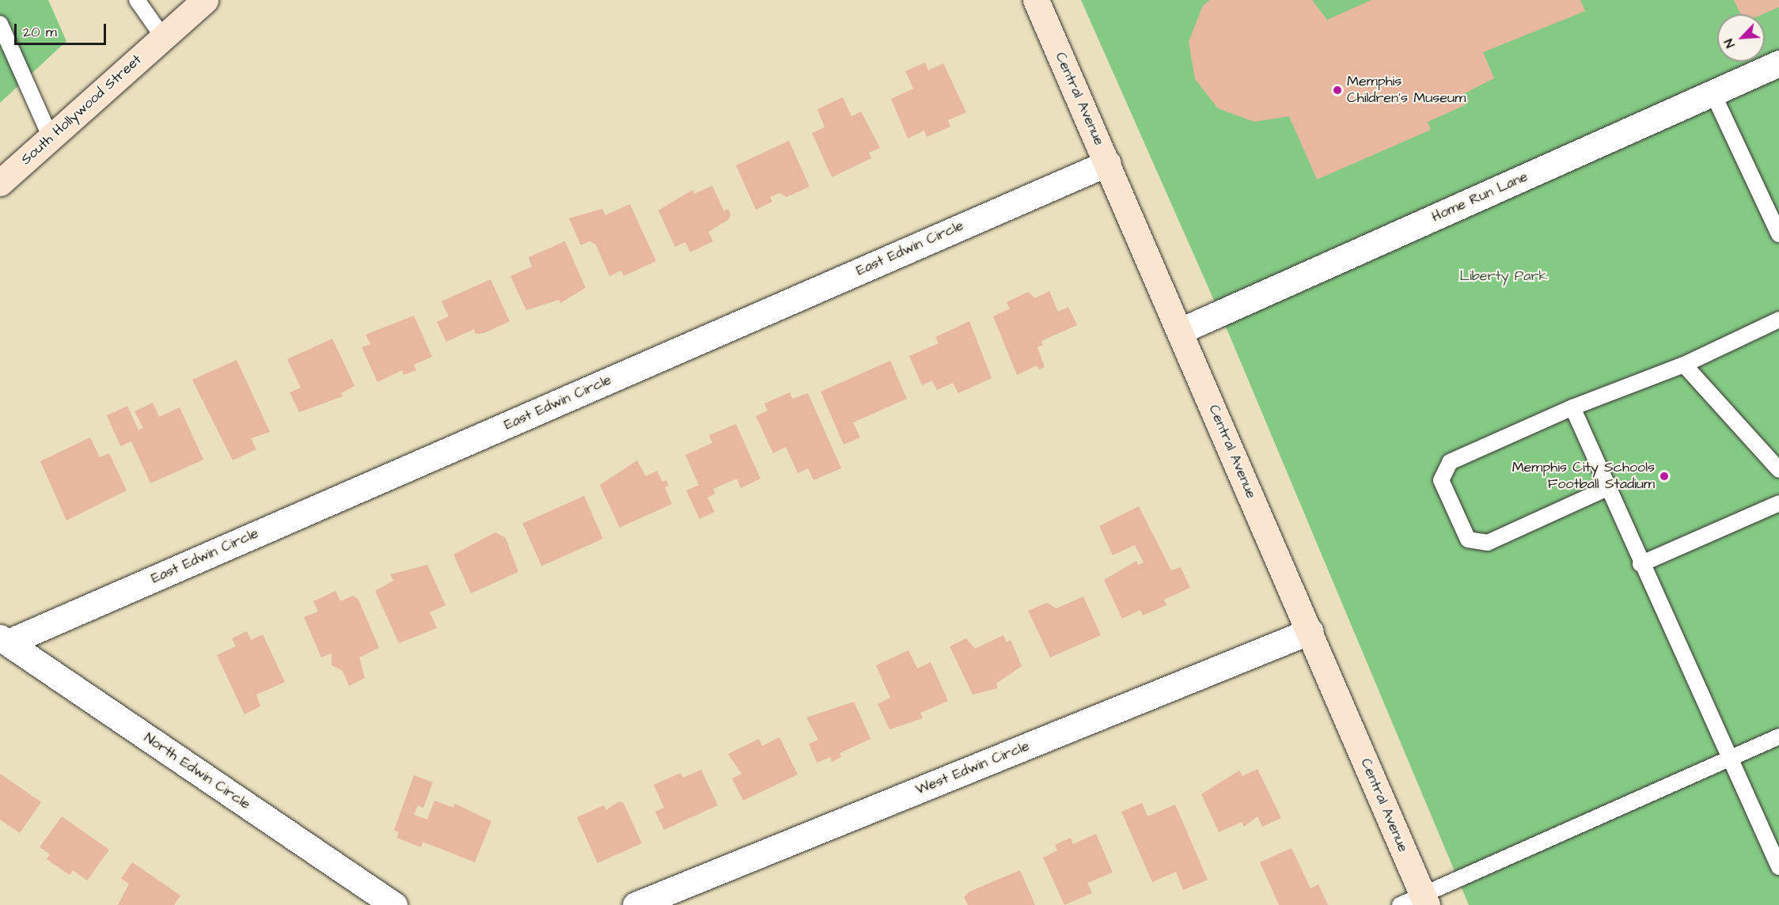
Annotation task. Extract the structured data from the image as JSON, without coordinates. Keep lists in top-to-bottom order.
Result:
{
  "streets": {
    "main road": ["Central Avenue", "South Hollywood Street"],
    "street": [
      "Home Run Lane",
      "East Edwin Circle",
      "West Edwin Circle",
      "North Edwin Circle"
    ]
  },
  "crossings": [
    ["Central Avenue", "Home Run Lane"],
    ["Central Avenue", "East Edwin Circle"],
    ["Central Avenue", "West Edwin Circle"],
    ["East Edwin Circle", "North Edwin Circle"]
  ],
  "parks": ["Liberty Park"],
  "places": ["Memphis Children's Museum", "Memphis City Schools Football Stadium"],
  "scale_bar": "20 m",
  "north": "bottom left"
}
